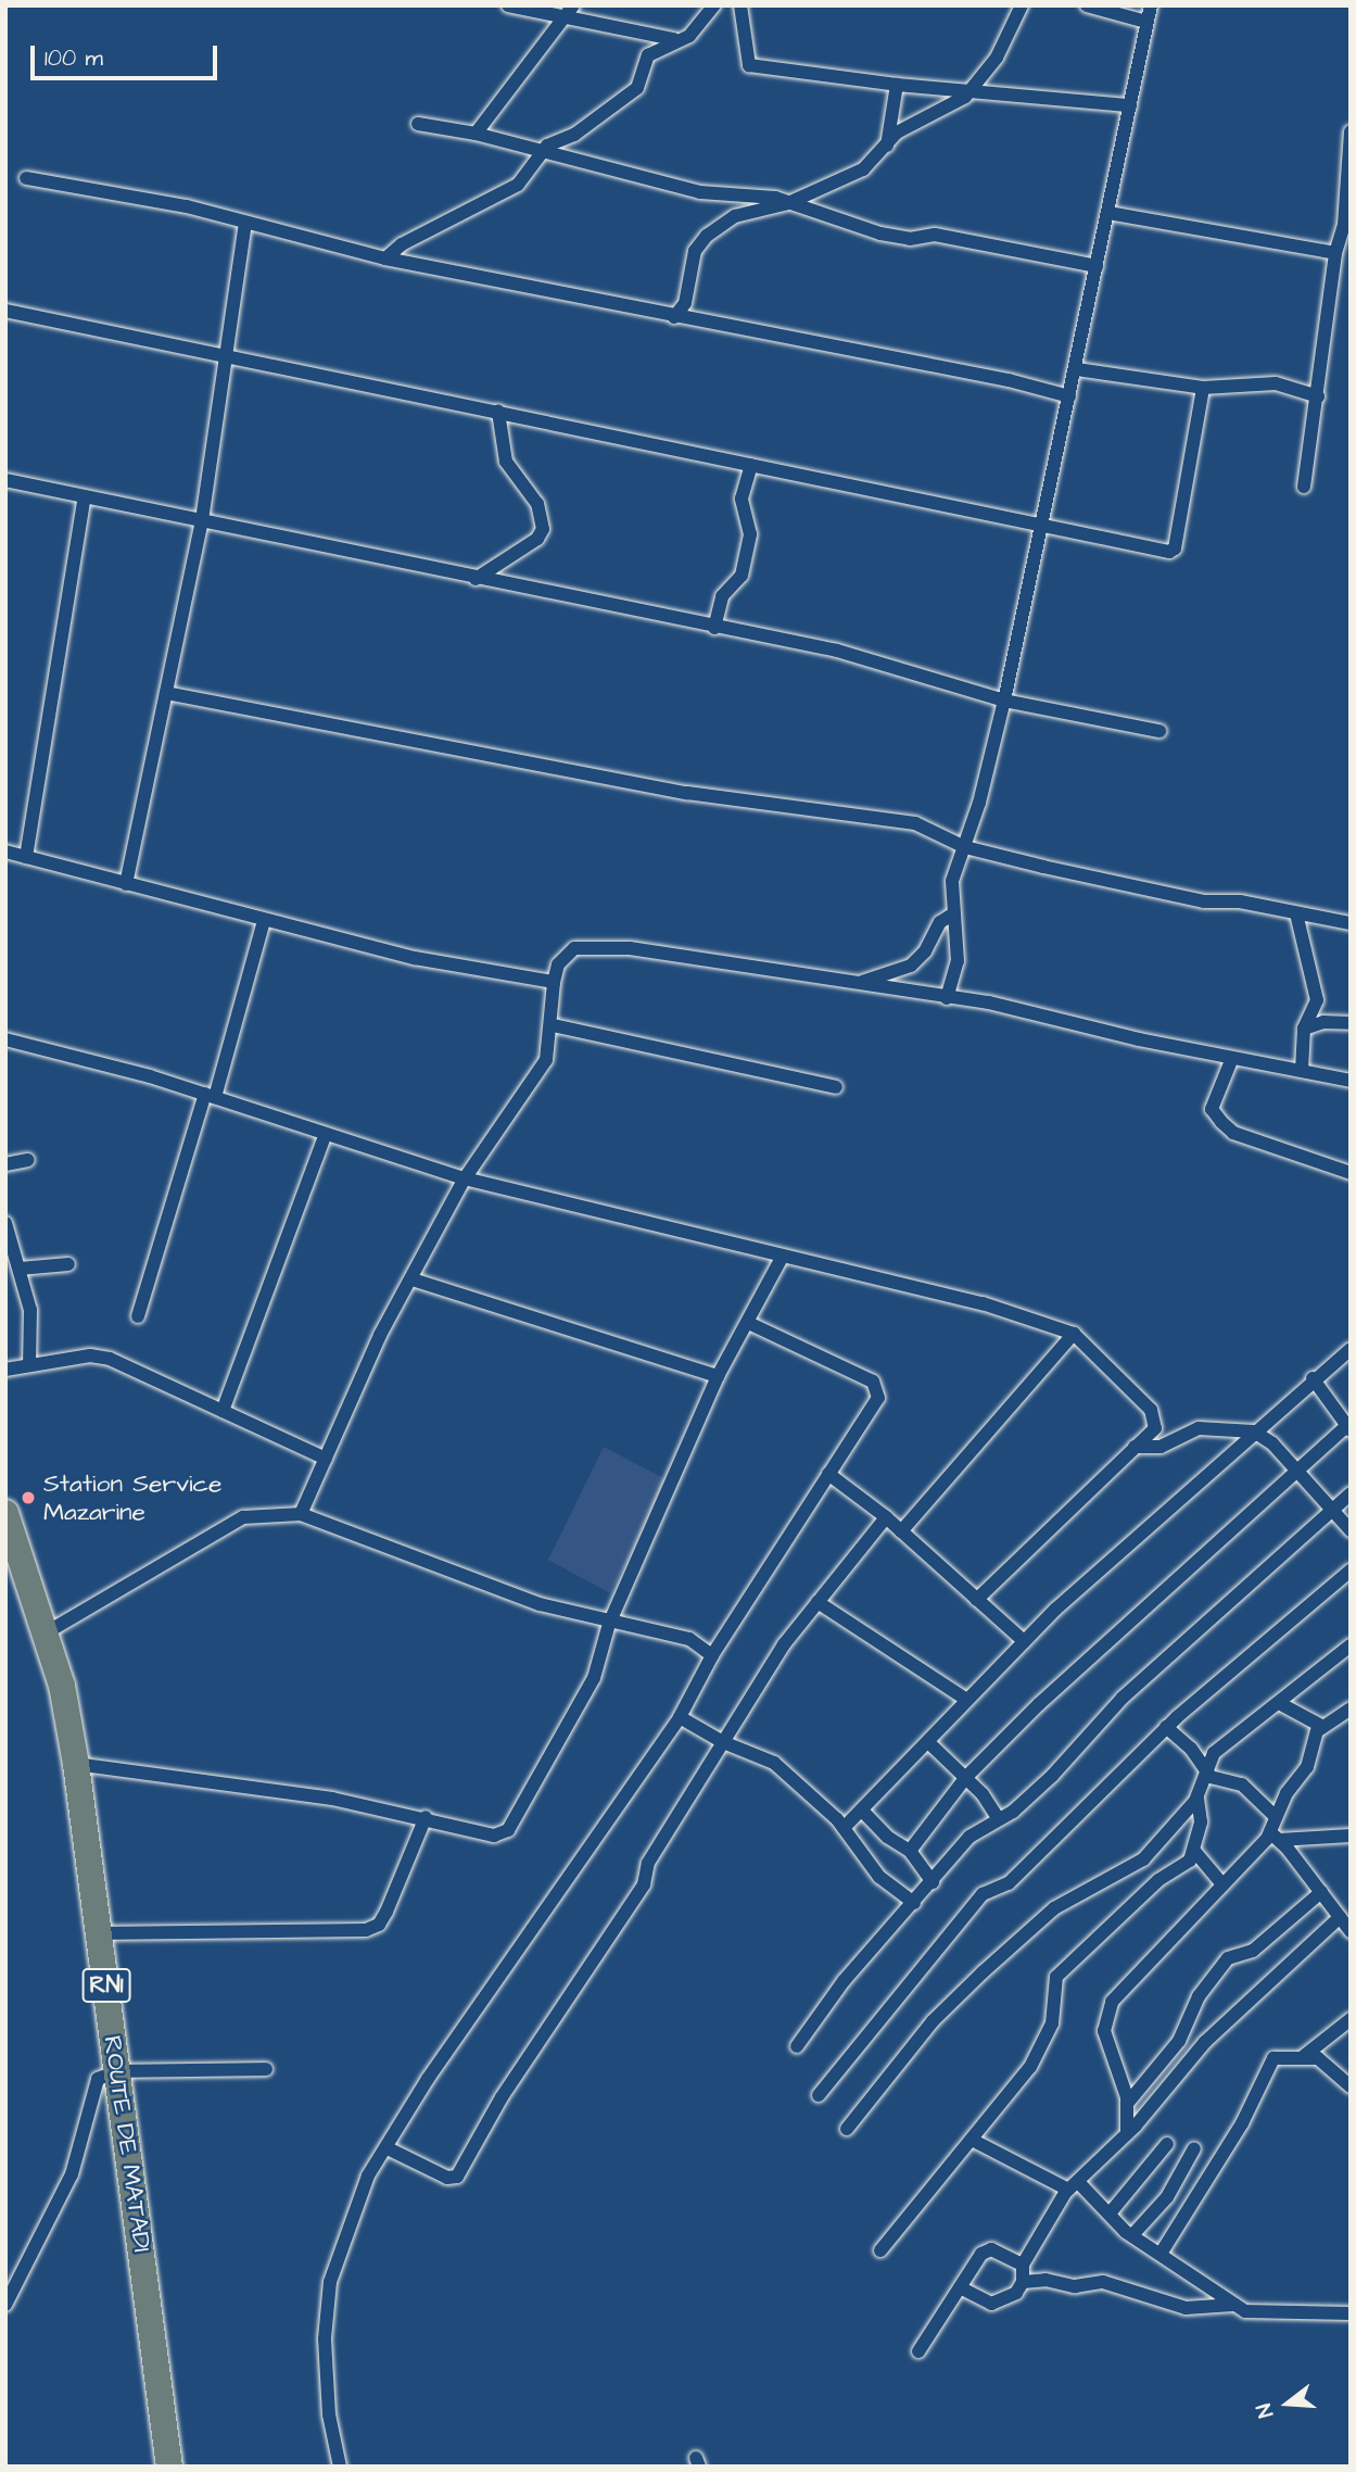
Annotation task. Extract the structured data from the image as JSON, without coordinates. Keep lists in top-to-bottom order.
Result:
{
  "streets": {
    "highway": ["RN1", "ROUTE DE MATADI"]
  },
  "places": ["Station Service Mazarine"],
  "scale_bar": "100 m",
  "north": "left"
}
